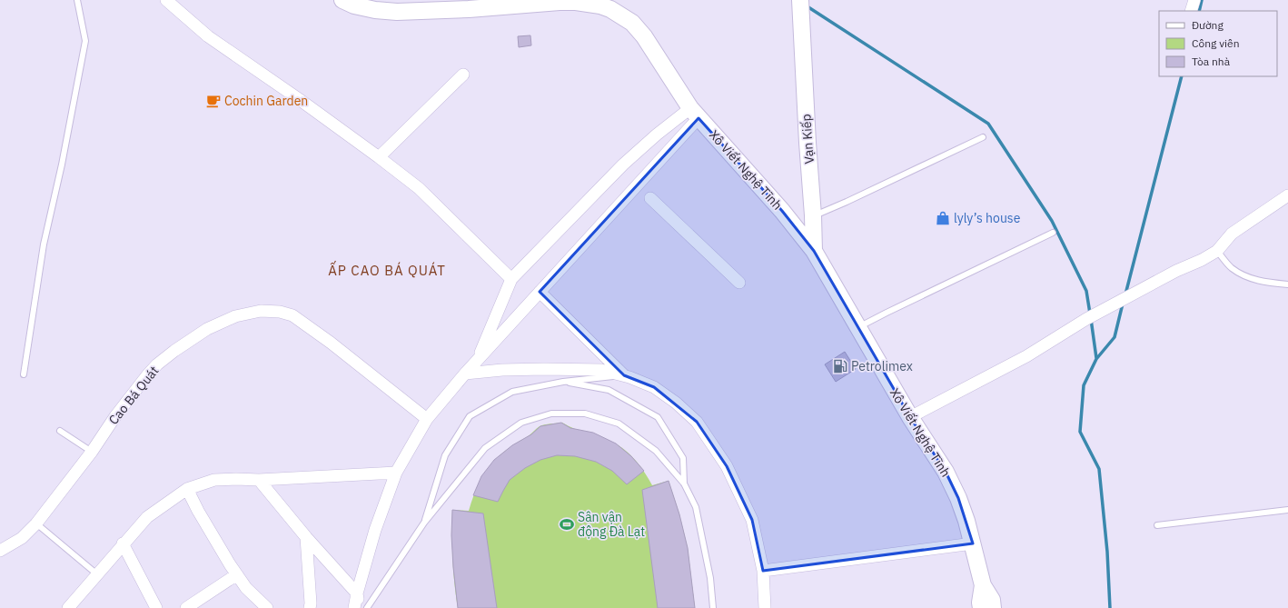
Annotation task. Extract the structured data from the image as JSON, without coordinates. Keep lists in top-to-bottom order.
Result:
{
  "streets": {
    "main road": ["Vạn Kiếp", "Xô Viết Nghệ Tĩnh"],
    "street": ["Cao Bá Quát"]
  },
  "crossings": [
    ["Vạn Kiếp", "Xô Viết Nghệ Tĩnh"]
  ],
  "districts": ["ẤP CAO BÁ QUÁT"],
  "places": {
    "cafe": ["Cochin Garden"],
    "shop": ["lyly’s house"],
    "fuel station": ["Petrolimex"],
    "sports": ["Sân vận động Đà Lạt"]
  },
  "legend": ["Đường", "Công viên", "Tòa nhà"]
}
